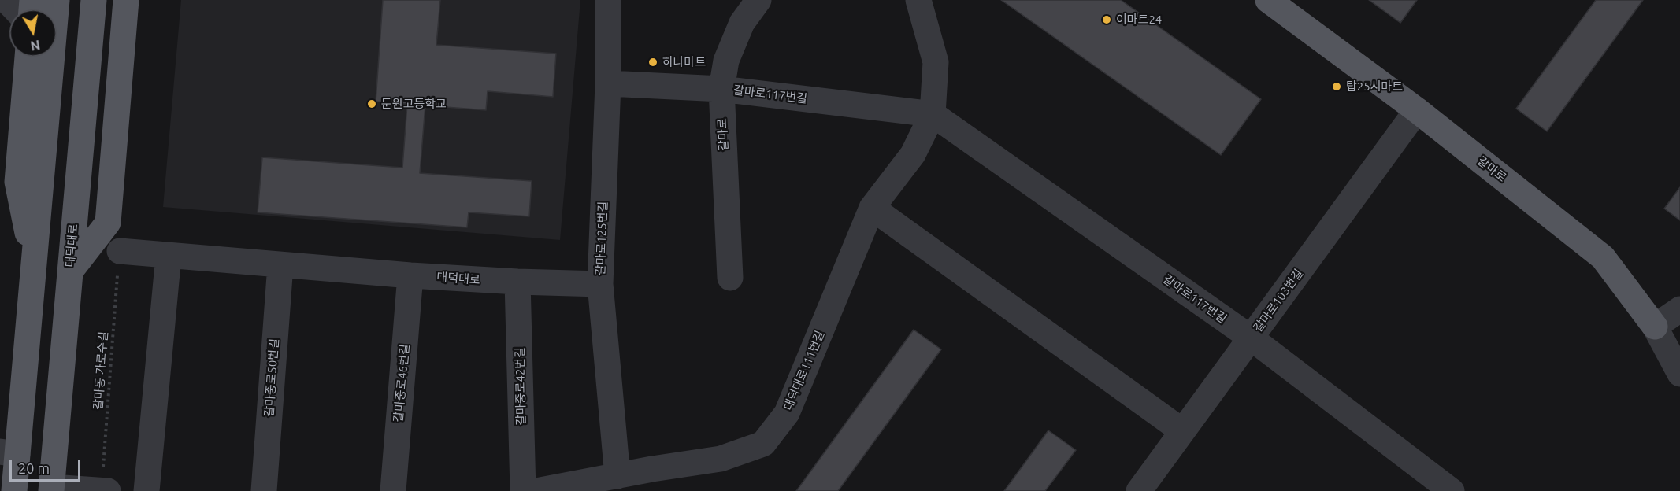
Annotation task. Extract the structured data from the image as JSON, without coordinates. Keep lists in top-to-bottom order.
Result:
{
  "streets": {
    "main road": ["갈마로", "대덕대로"],
    "street": [
      "갈마로117번길",
      "갈마로125번길",
      "갈마로103번길",
      "대덕대로111번길",
      "갈마중로50번길",
      "갈마중로46번길",
      "갈마중로42번길"
    ],
    "path": ["갈마동 가로수길"]
  },
  "crossings": [
    ["갈마로117번길", "갈마로"],
    ["갈마로117번길", "갈마로125번길"],
    ["갈마로117번길", "갈마로103번길"],
    ["갈마로117번길", "대덕대로111번길"],
    ["갈마로", "갈마로103번길"],
    ["갈마로125번길", "대덕대로"],
    ["갈마로125번길", "대덕대로111번길"],
    ["대덕대로", "갈마동 가로수길"],
    ["대덕대로", "갈마중로50번길"],
    ["대덕대로", "갈마중로46번길"],
    ["대덕대로", "갈마중로42번길"]
  ],
  "places": [
    "이마트24",
    "하나마트",
    "탑25시마트",
    "둔원고등학교"
  ],
  "scale_bar": "20 m",
  "north": "bottom"
}
